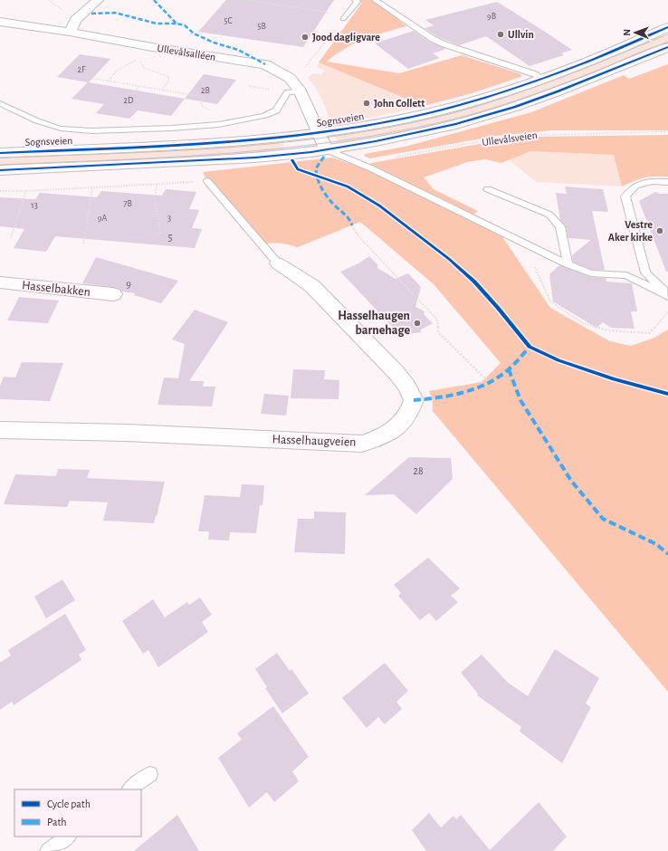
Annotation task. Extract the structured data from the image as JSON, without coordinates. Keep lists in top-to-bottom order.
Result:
{
  "streets": {
    "main road": [
      "Ullevålsalléen",
      "Sognsveien",
      "Hasselbakken",
      "Hasselhaugveien"
    ],
    "path": ["Ullevålsveien"]
  },
  "crossings": [
    ["Ullevålsalléen", "Sognsveien"]
  ],
  "places": [
    "Ullvin",
    "Jood dagligvare",
    "John Collett",
    "Vestre Aker kirke",
    "Hasselhaugen barnehage"
  ],
  "house_numbers": [
    "9B",
    "5C",
    "5B",
    "2F",
    "2B",
    "2D",
    "7B",
    "13",
    "9A",
    "3",
    "5",
    "9",
    "28"
  ],
  "legend": ["Cycle path", "Path"],
  "north": "left"
}
